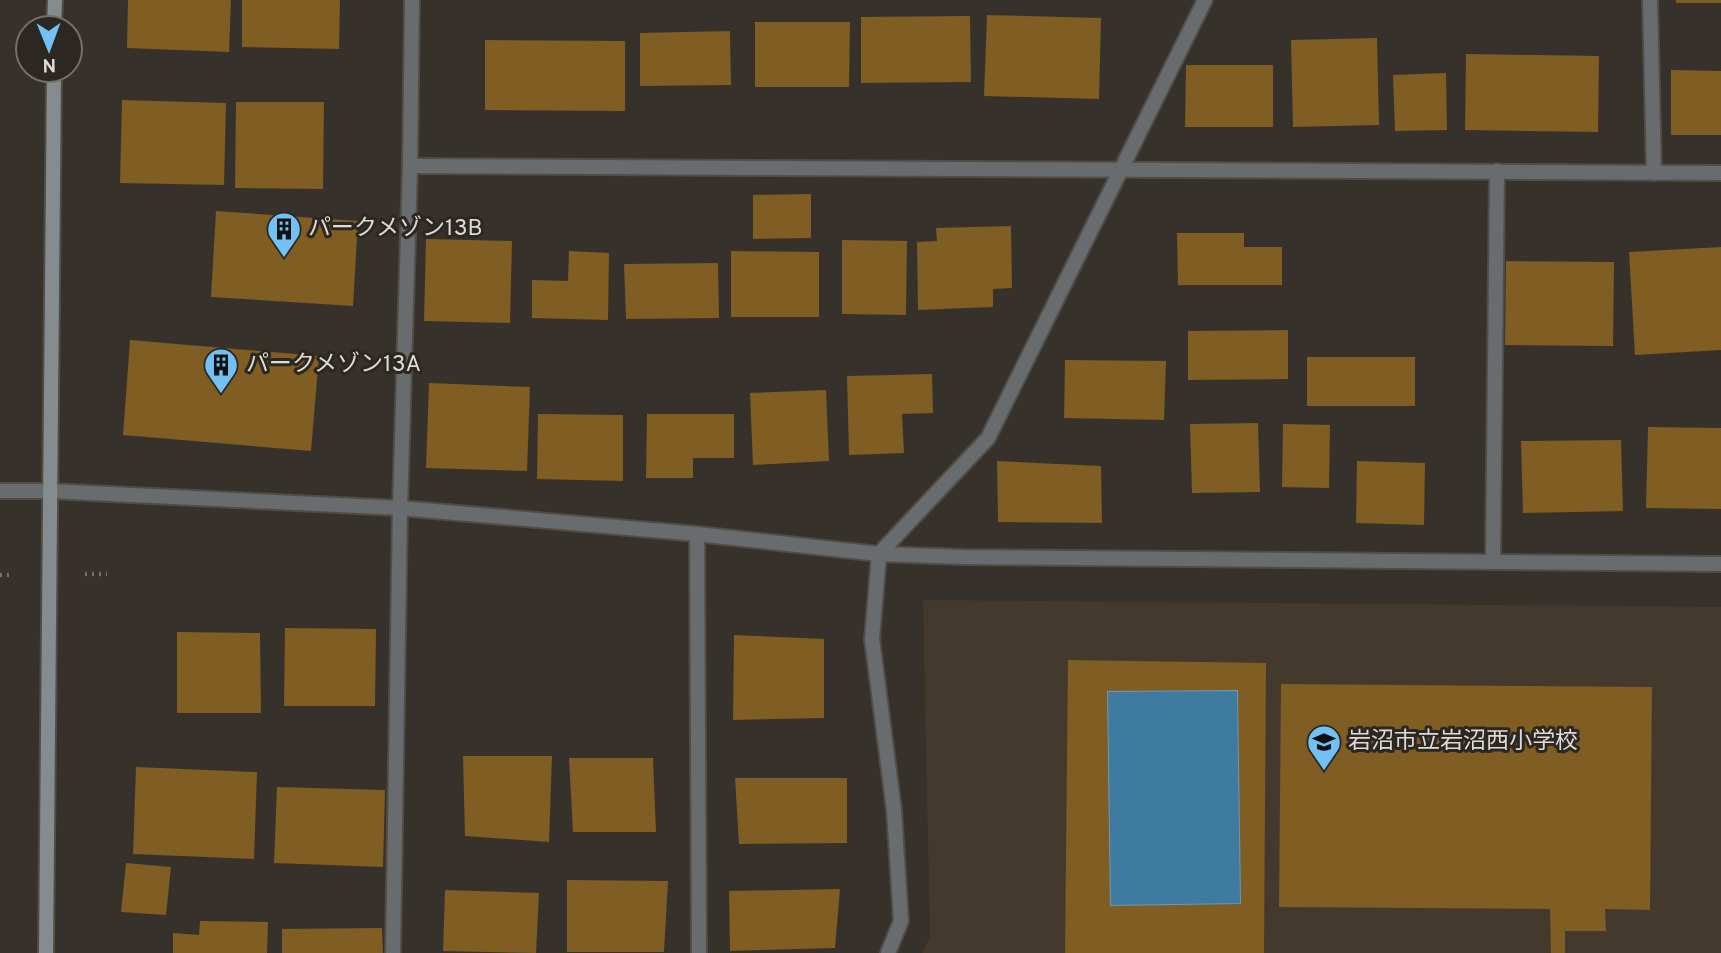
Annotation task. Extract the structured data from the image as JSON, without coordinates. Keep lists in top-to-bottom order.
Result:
{
  "places": {
    "building": ["パークメゾン13B", "パークメゾン13A"],
    "school or university": ["岩沼市立岩沼西小学校"]
  },
  "north": "bottom"
}
